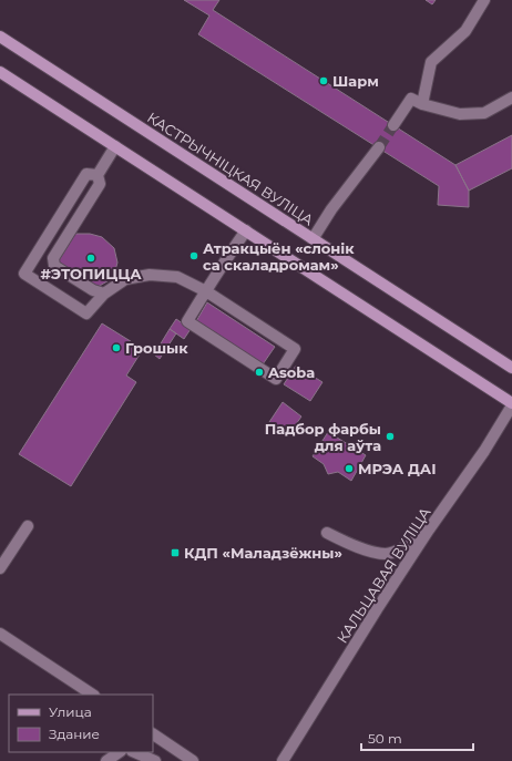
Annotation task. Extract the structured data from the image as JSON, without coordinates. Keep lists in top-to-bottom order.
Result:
{
  "streets": {
    "main road": ["КАСТРЫЧНІЦКАЯ ВУЛІЦА"],
    "street": ["КАЛЬЦАВАЯ ВУЛІЦА"]
  },
  "places": {
    "other": [
      "Шарм",
      "Атракцыён «слонік са скаладромам»",
      "#ЭТОПИЦЦА",
      "Грошык",
      "Asoba",
      "Падбор фарбы для аўта",
      "МРЭА ДАІ"
    ],
    "transit": ["КДП «Маладзёжны»"]
  },
  "legend": ["Улица", "Здание"],
  "scale_bar": "50 m"
}
